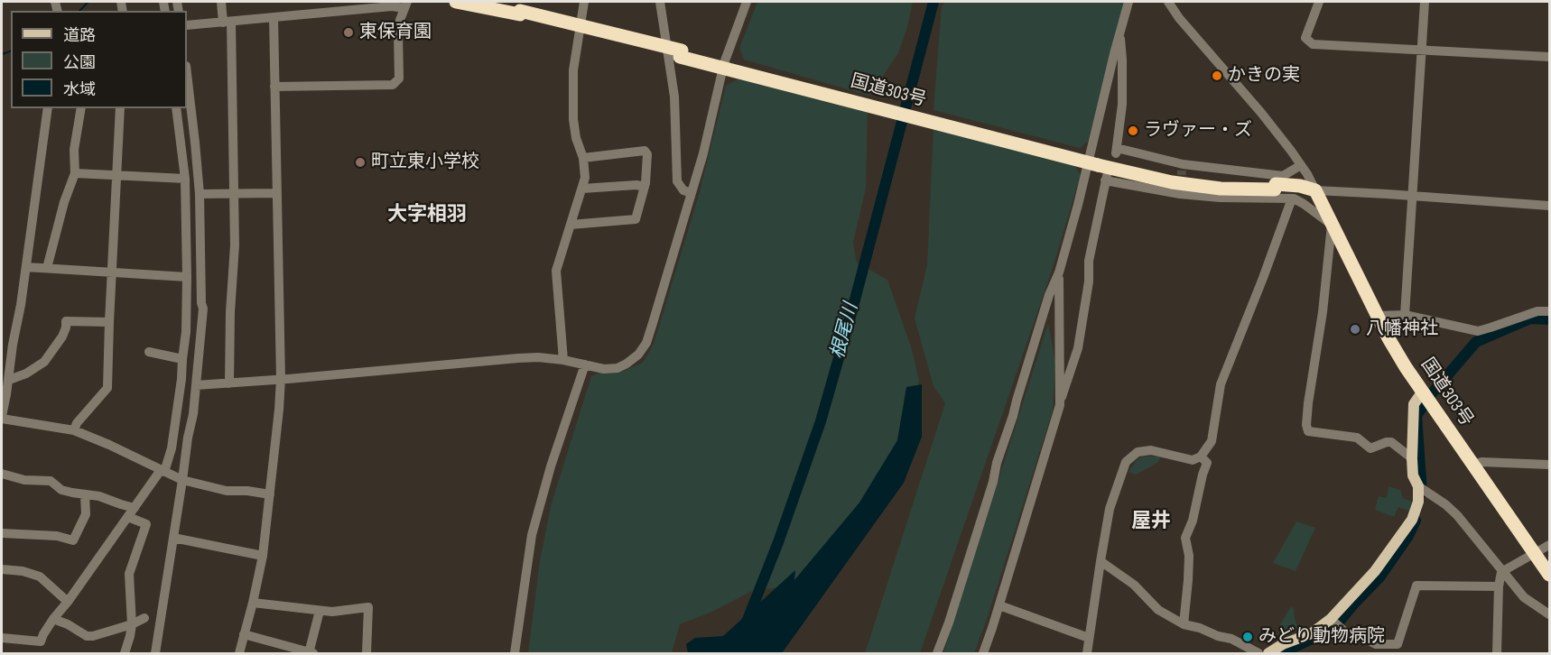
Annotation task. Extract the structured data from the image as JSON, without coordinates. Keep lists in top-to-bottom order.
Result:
{
  "streets": {
    "highway": ["国道303号"]
  },
  "districts": ["大字相羽", "屋井"],
  "water": ["根尾川"],
  "places": [
    "東保育園",
    "かきの実",
    "ラヴァー・ズ",
    "町立東小学校",
    "八幡神社",
    "みどり動物病院"
  ],
  "legend": ["道路", "公園", "水域"]
}
